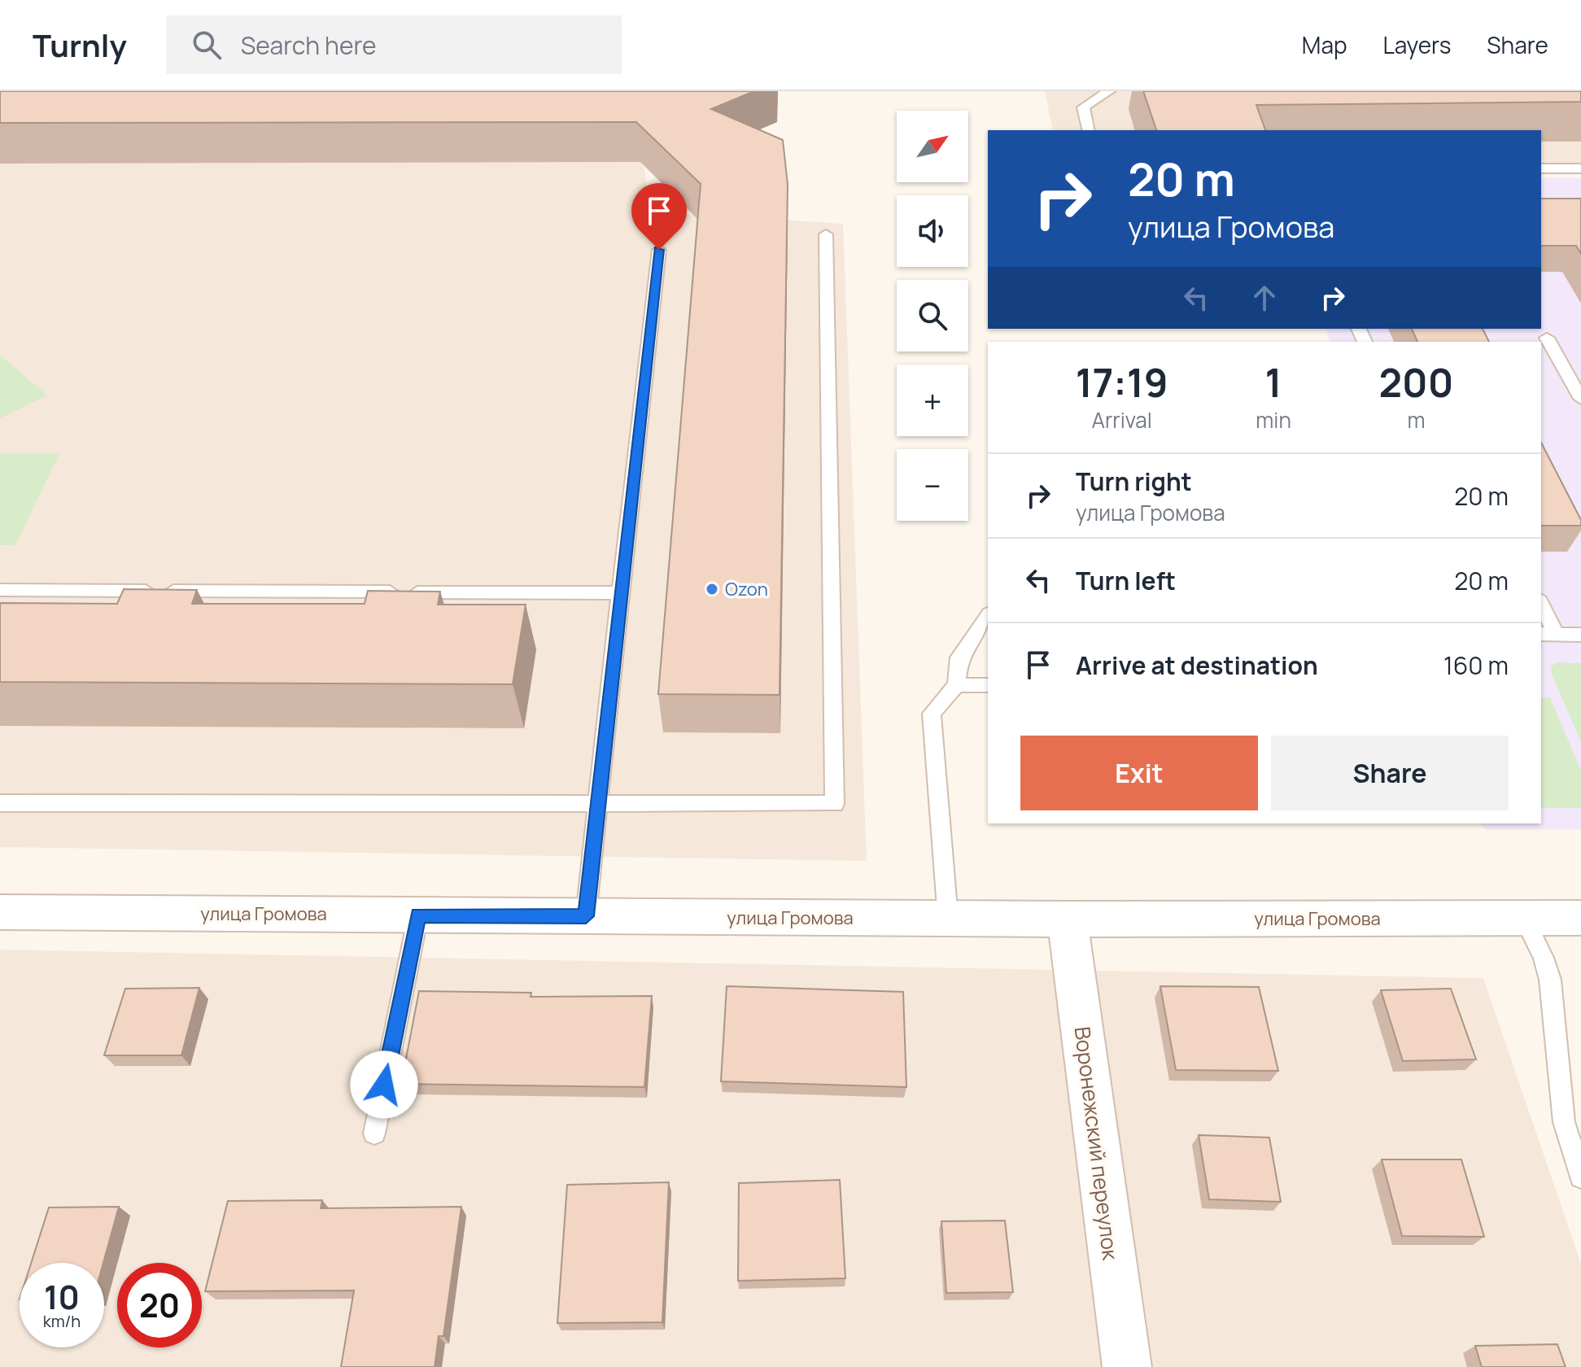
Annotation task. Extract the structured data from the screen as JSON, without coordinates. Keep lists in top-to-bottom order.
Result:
{
  "streets": {
    "street": ["улица Громова", "Воронежский переулок"]
  },
  "crossings": [
    ["улица Громова", "Воронежский переулок"]
  ],
  "places": ["Ozon"],
  "north": "top right",
  "page": {
    "header": "Turnly",
    "search": "Search here",
    "nav": ["Map", "Layers", "Share"],
    "map_buttons": ["+", "−"],
    "turn": ["20 m", "улица Громова"],
    "eta": [
      "17:19",
      "Arrival",
      "1",
      "min",
      "200",
      "m"
    ],
    "list": [
      {
        "name": "Turn right",
        "note": "улица Громова",
        "value": "20 m"
      },
      {
        "name": "Turn left",
        "value": "20 m"
      },
      {
        "name": "Arrive at destination",
        "value": "160 m"
      }
    ],
    "buttons": ["Exit", "Share"],
    "speed": "10 km/h",
    "limit": "20"
  }
}
